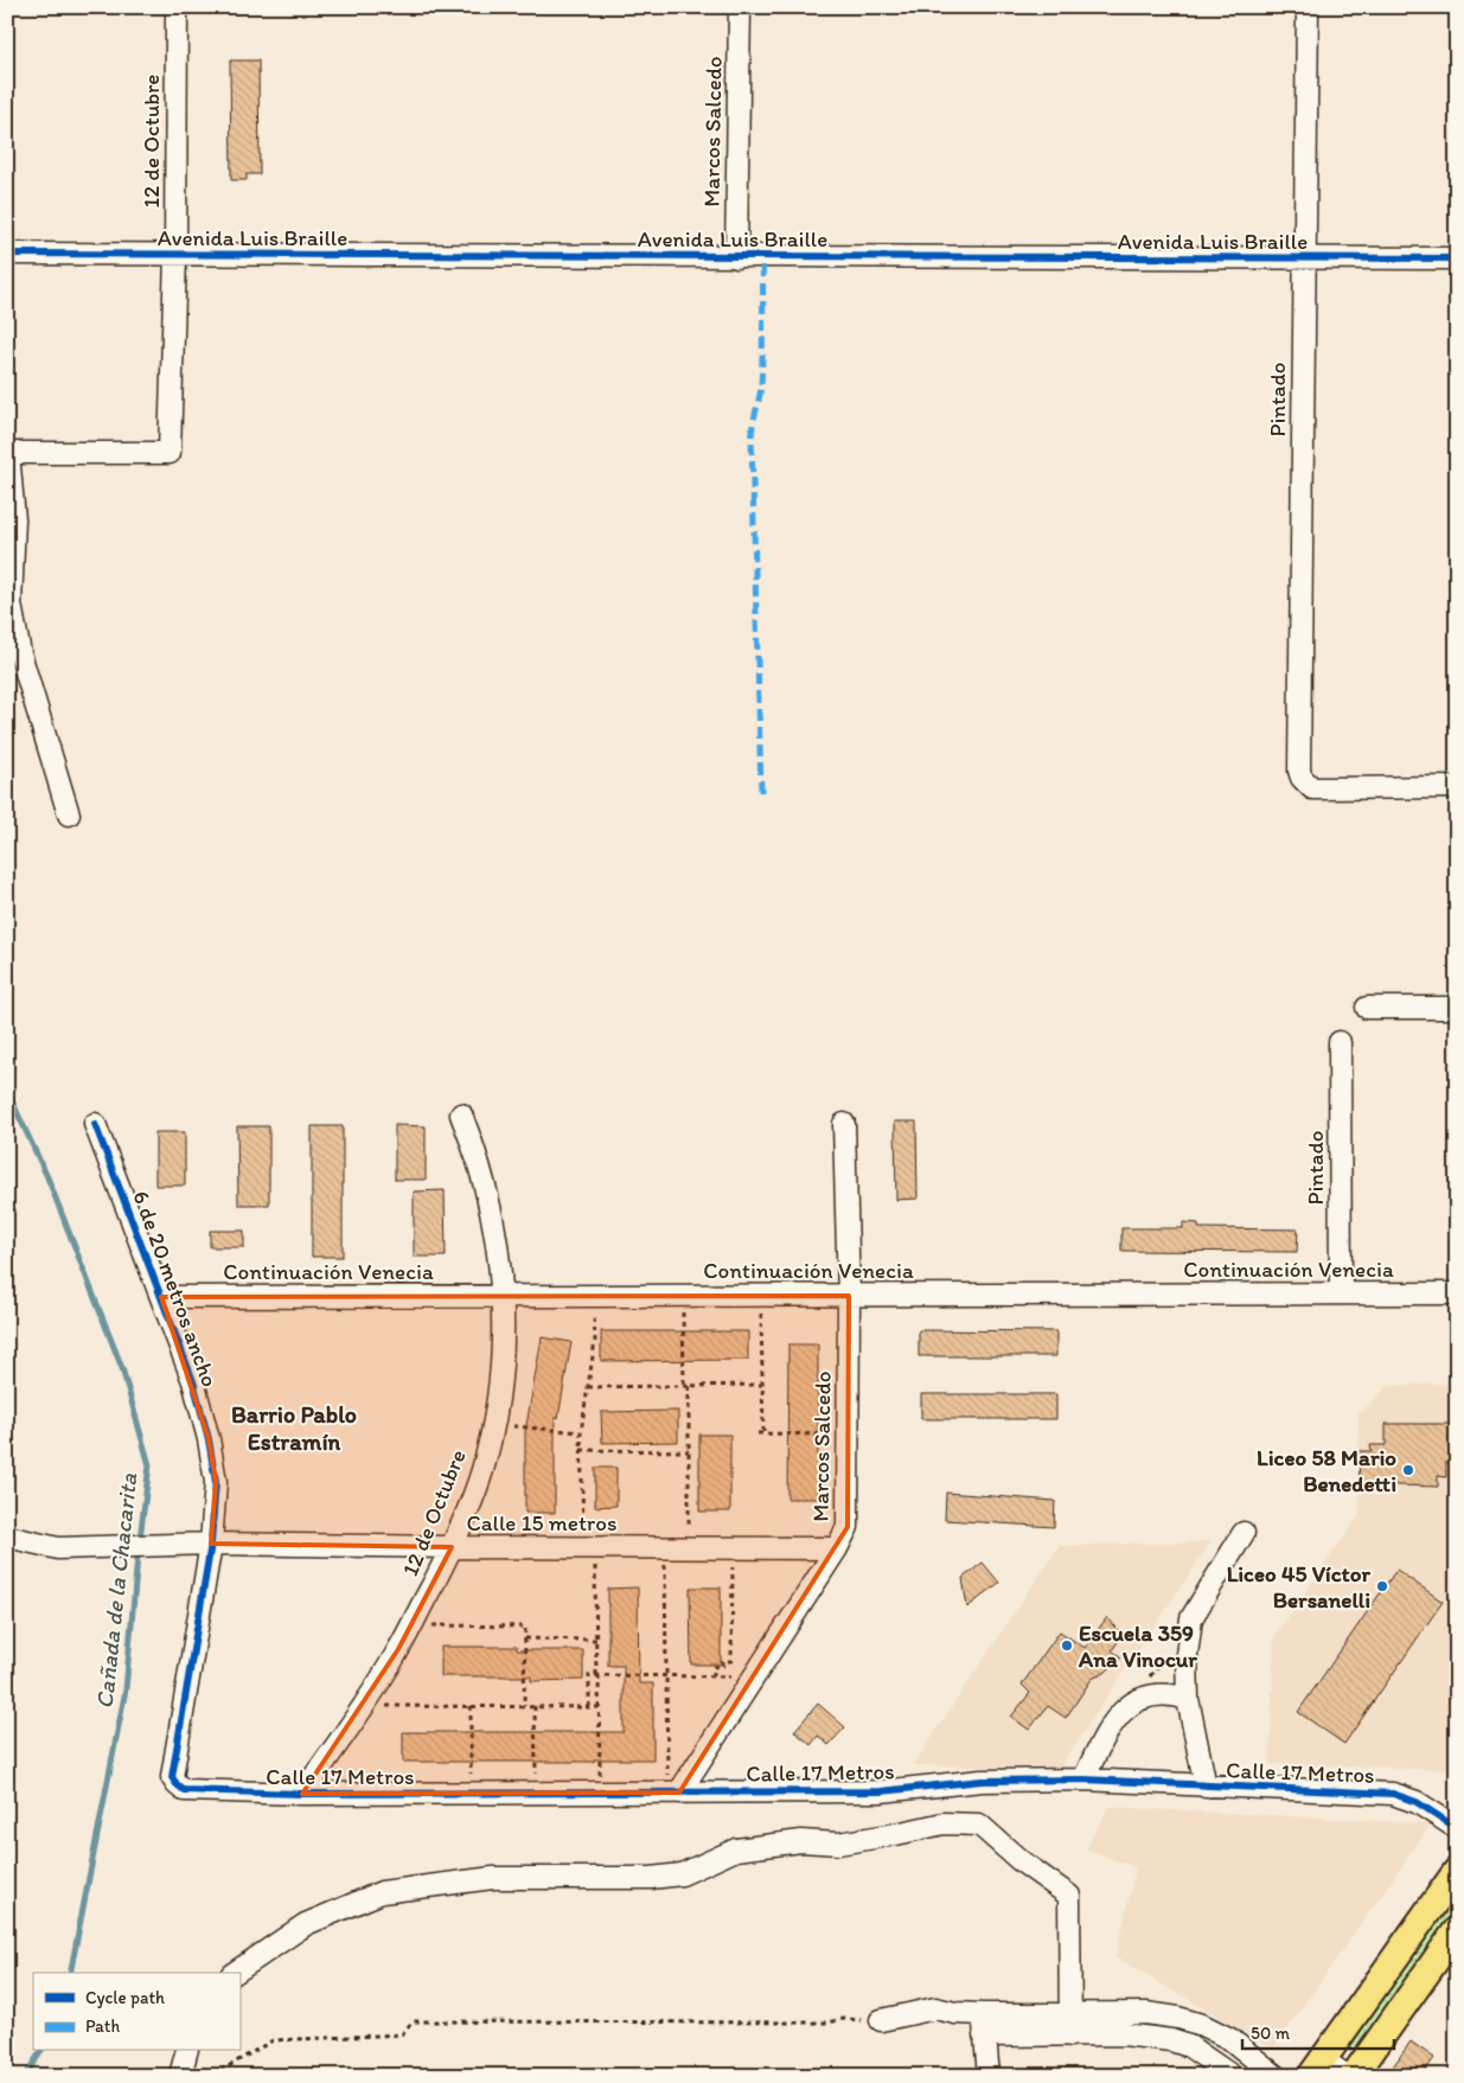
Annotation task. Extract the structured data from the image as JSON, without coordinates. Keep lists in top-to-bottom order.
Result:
{
  "streets": {
    "street": [
      "Marcos Salcedo",
      "12 de Octubre",
      "Avenida Luis Braille",
      "Pintado",
      "Continuación Venecia",
      "6 de 20 metros ancho",
      "Calle 15 metros",
      "Calle 17 Metros"
    ]
  },
  "crossings": [
    ["Marcos Salcedo", "Avenida Luis Braille"],
    ["Marcos Salcedo", "Continuación Venecia"],
    ["Marcos Salcedo", "Calle 15 metros"],
    ["Marcos Salcedo", "Calle 17 Metros"],
    ["12 de Octubre", "Avenida Luis Braille"],
    ["12 de Octubre", "Continuación Venecia"],
    ["12 de Octubre", "Calle 15 metros"],
    ["12 de Octubre", "Calle 17 Metros"],
    ["Avenida Luis Braille", "Pintado"],
    ["Pintado", "Continuación Venecia"],
    ["Continuación Venecia", "6 de 20 metros ancho"],
    ["6 de 20 metros ancho", "Calle 15 metros"],
    ["6 de 20 metros ancho", "Calle 17 Metros"]
  ],
  "districts": ["Barrio Pablo Estramín"],
  "water": ["Cañada de la Chacarita"],
  "places": ["Liceo 58 Mario Benedetti", "Liceo 45 Víctor Bersanelli", "Escuela 359 Ana Vinocur"],
  "legend": ["Cycle path", "Path"],
  "scale_bar": "50 m"
}
